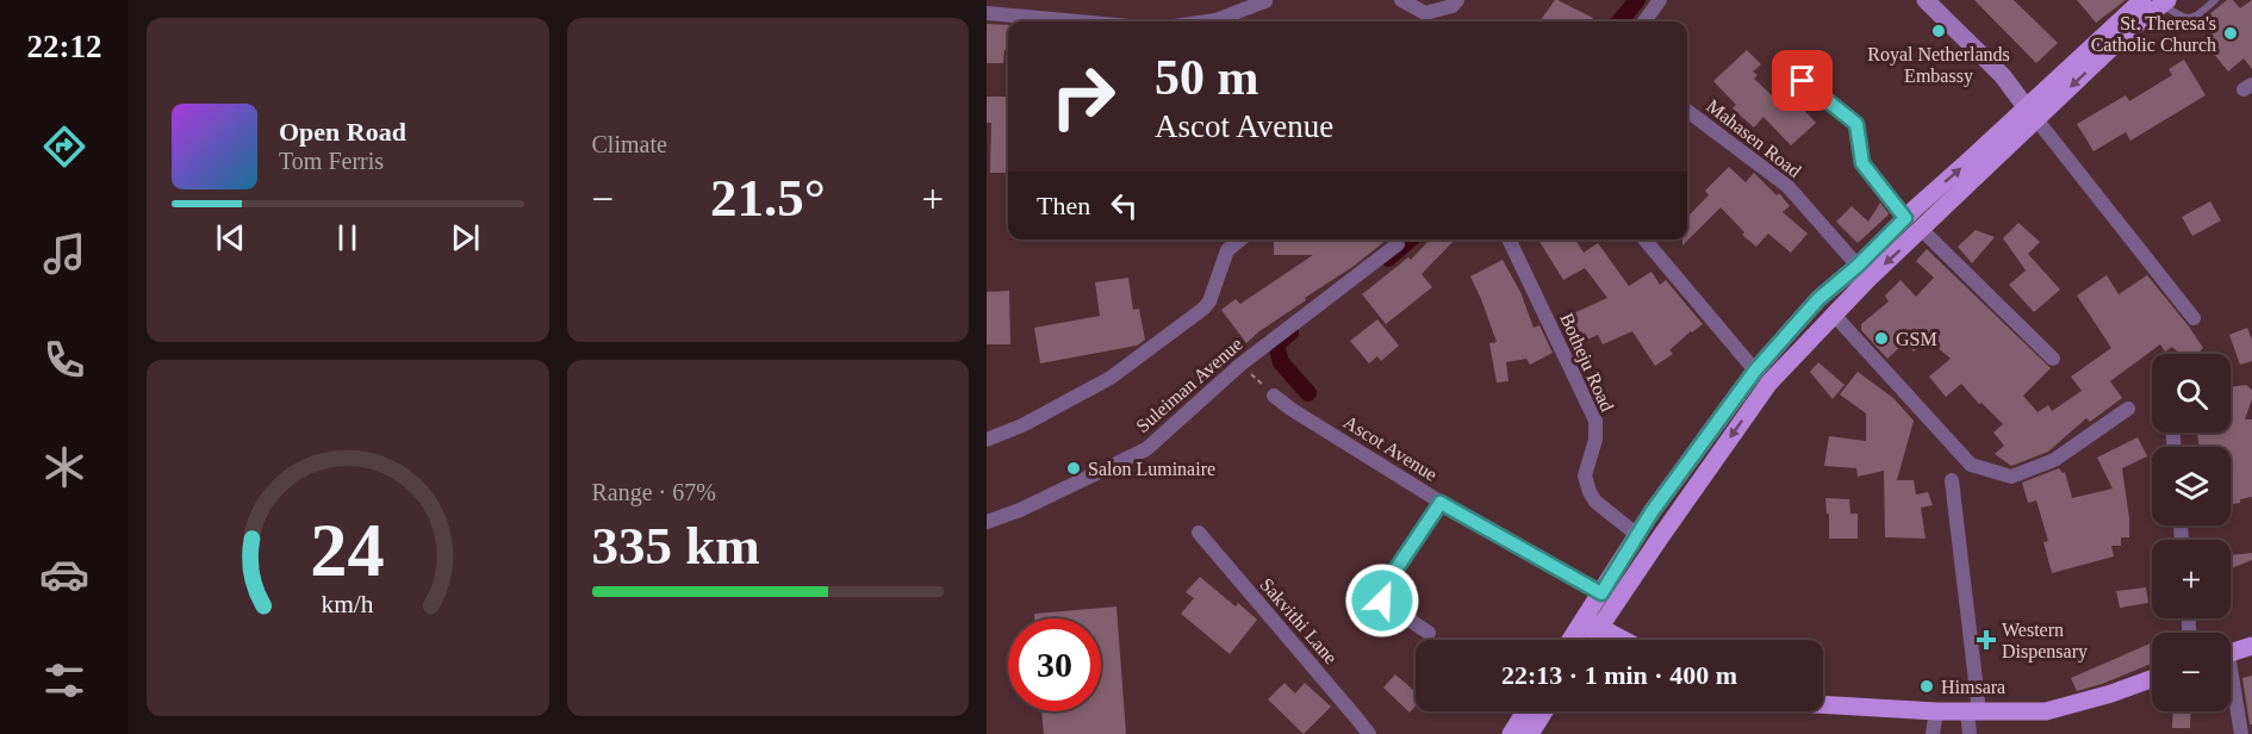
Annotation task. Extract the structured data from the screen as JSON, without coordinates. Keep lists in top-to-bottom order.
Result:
{
  "streets": {
    "street": [
      "Mahasen Road",
      "Botheju Road",
      "Suleiman Avenue",
      "Ascot Avenue",
      "Sakvithi Lane"
    ]
  },
  "places": {
    "other": [
      "Royal Netherlands Embassy",
      "St. Theresa's Catholic Church",
      "GSM",
      "Salon Luminaire",
      "Himsara"
    ],
    "health": ["Western Dispensary"]
  },
  "page": {
    "tabs": "22:12",
    "tile": [
      "Climate",
      ["Range · 67%", "335 km"]
    ],
    "turn": ["50 m", "Ascot Avenue"],
    "song": ["Open Road", "Tom Ferris"],
    "heat": ["−", "21.5°", "+"],
    "then": "Then",
    "map_buttons": ["+", "−"],
    "limit": "30",
    "trip": "22:13 · 1 min · 400 m",
    "gauge": ["24", "km/h"]
  }
}
